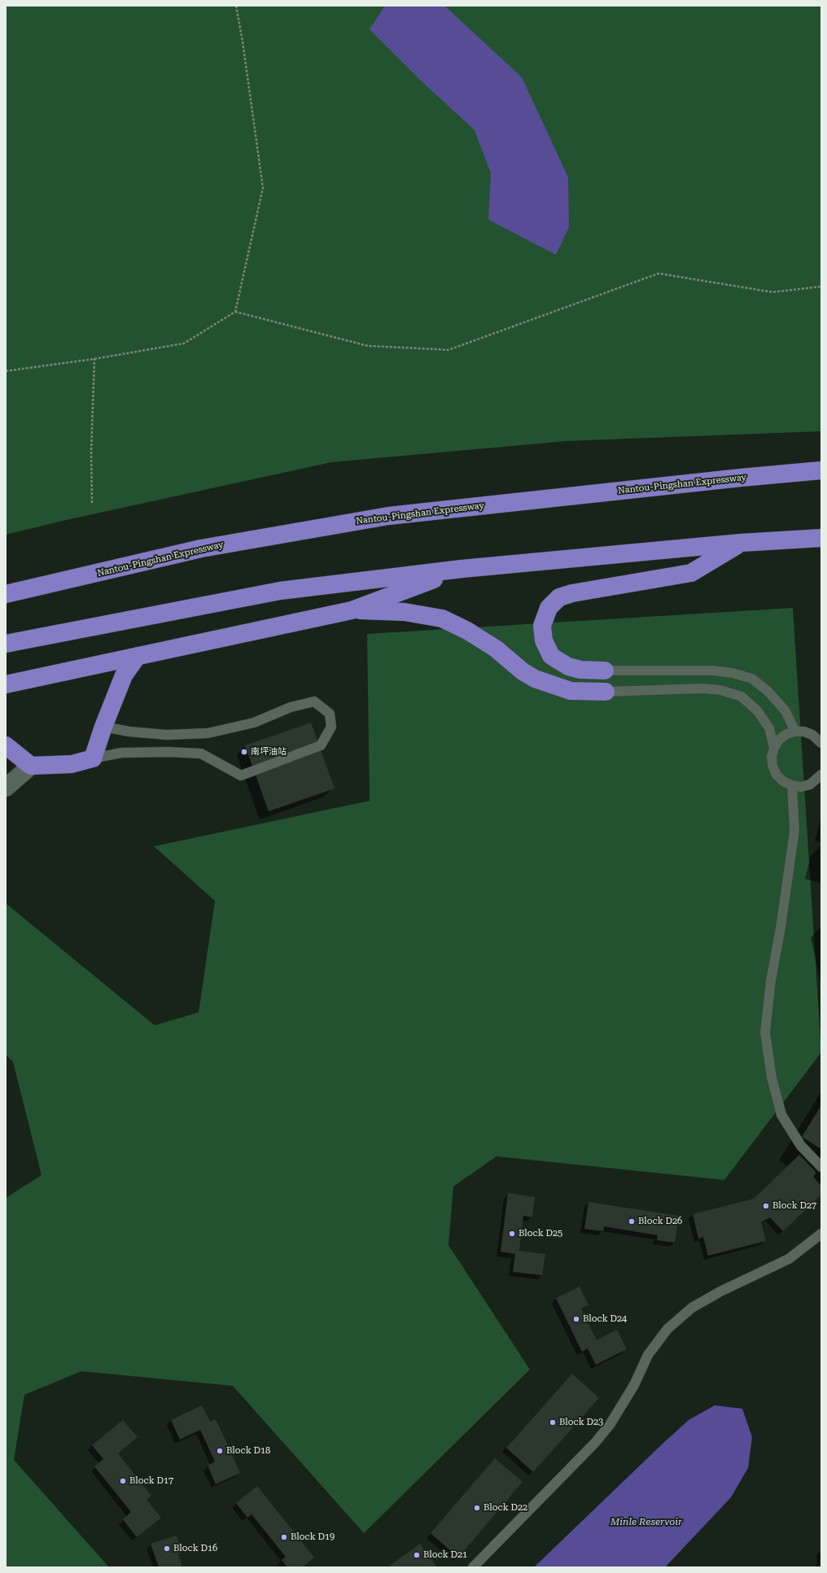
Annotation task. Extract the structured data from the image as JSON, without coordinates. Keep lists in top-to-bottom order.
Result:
{
  "streets": {
    "highway": ["Nantou-Pingshan Expressway"]
  },
  "water": ["Minle Reservoir"],
  "places": [
    "南坪油站",
    "Block D27",
    "Block D26",
    "Block D25",
    "Block D24",
    "Block D23",
    "Block D18",
    "Block D17",
    "Block D22",
    "Block D19",
    "Block D16",
    "Block D21"
  ]
}
